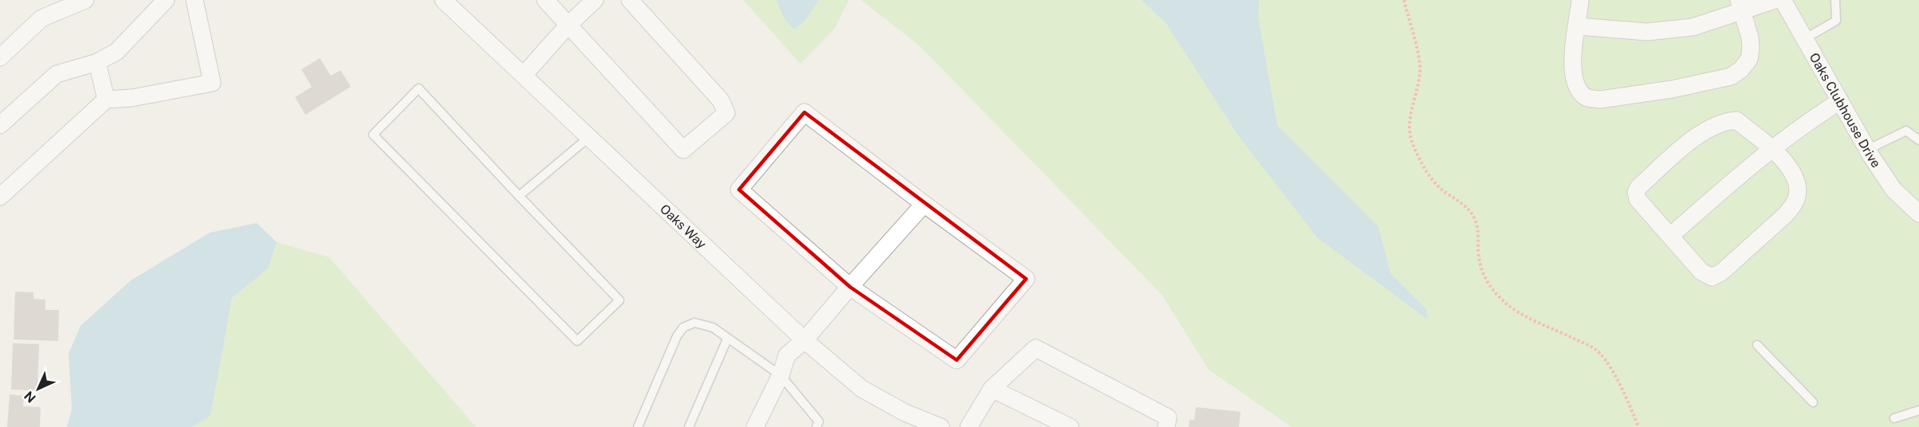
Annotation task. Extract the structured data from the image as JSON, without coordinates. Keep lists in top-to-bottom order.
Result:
{
  "streets": {
    "street": ["Oaks Clubhouse Drive", "Oaks Way"]
  },
  "north": "bottom left"
}
